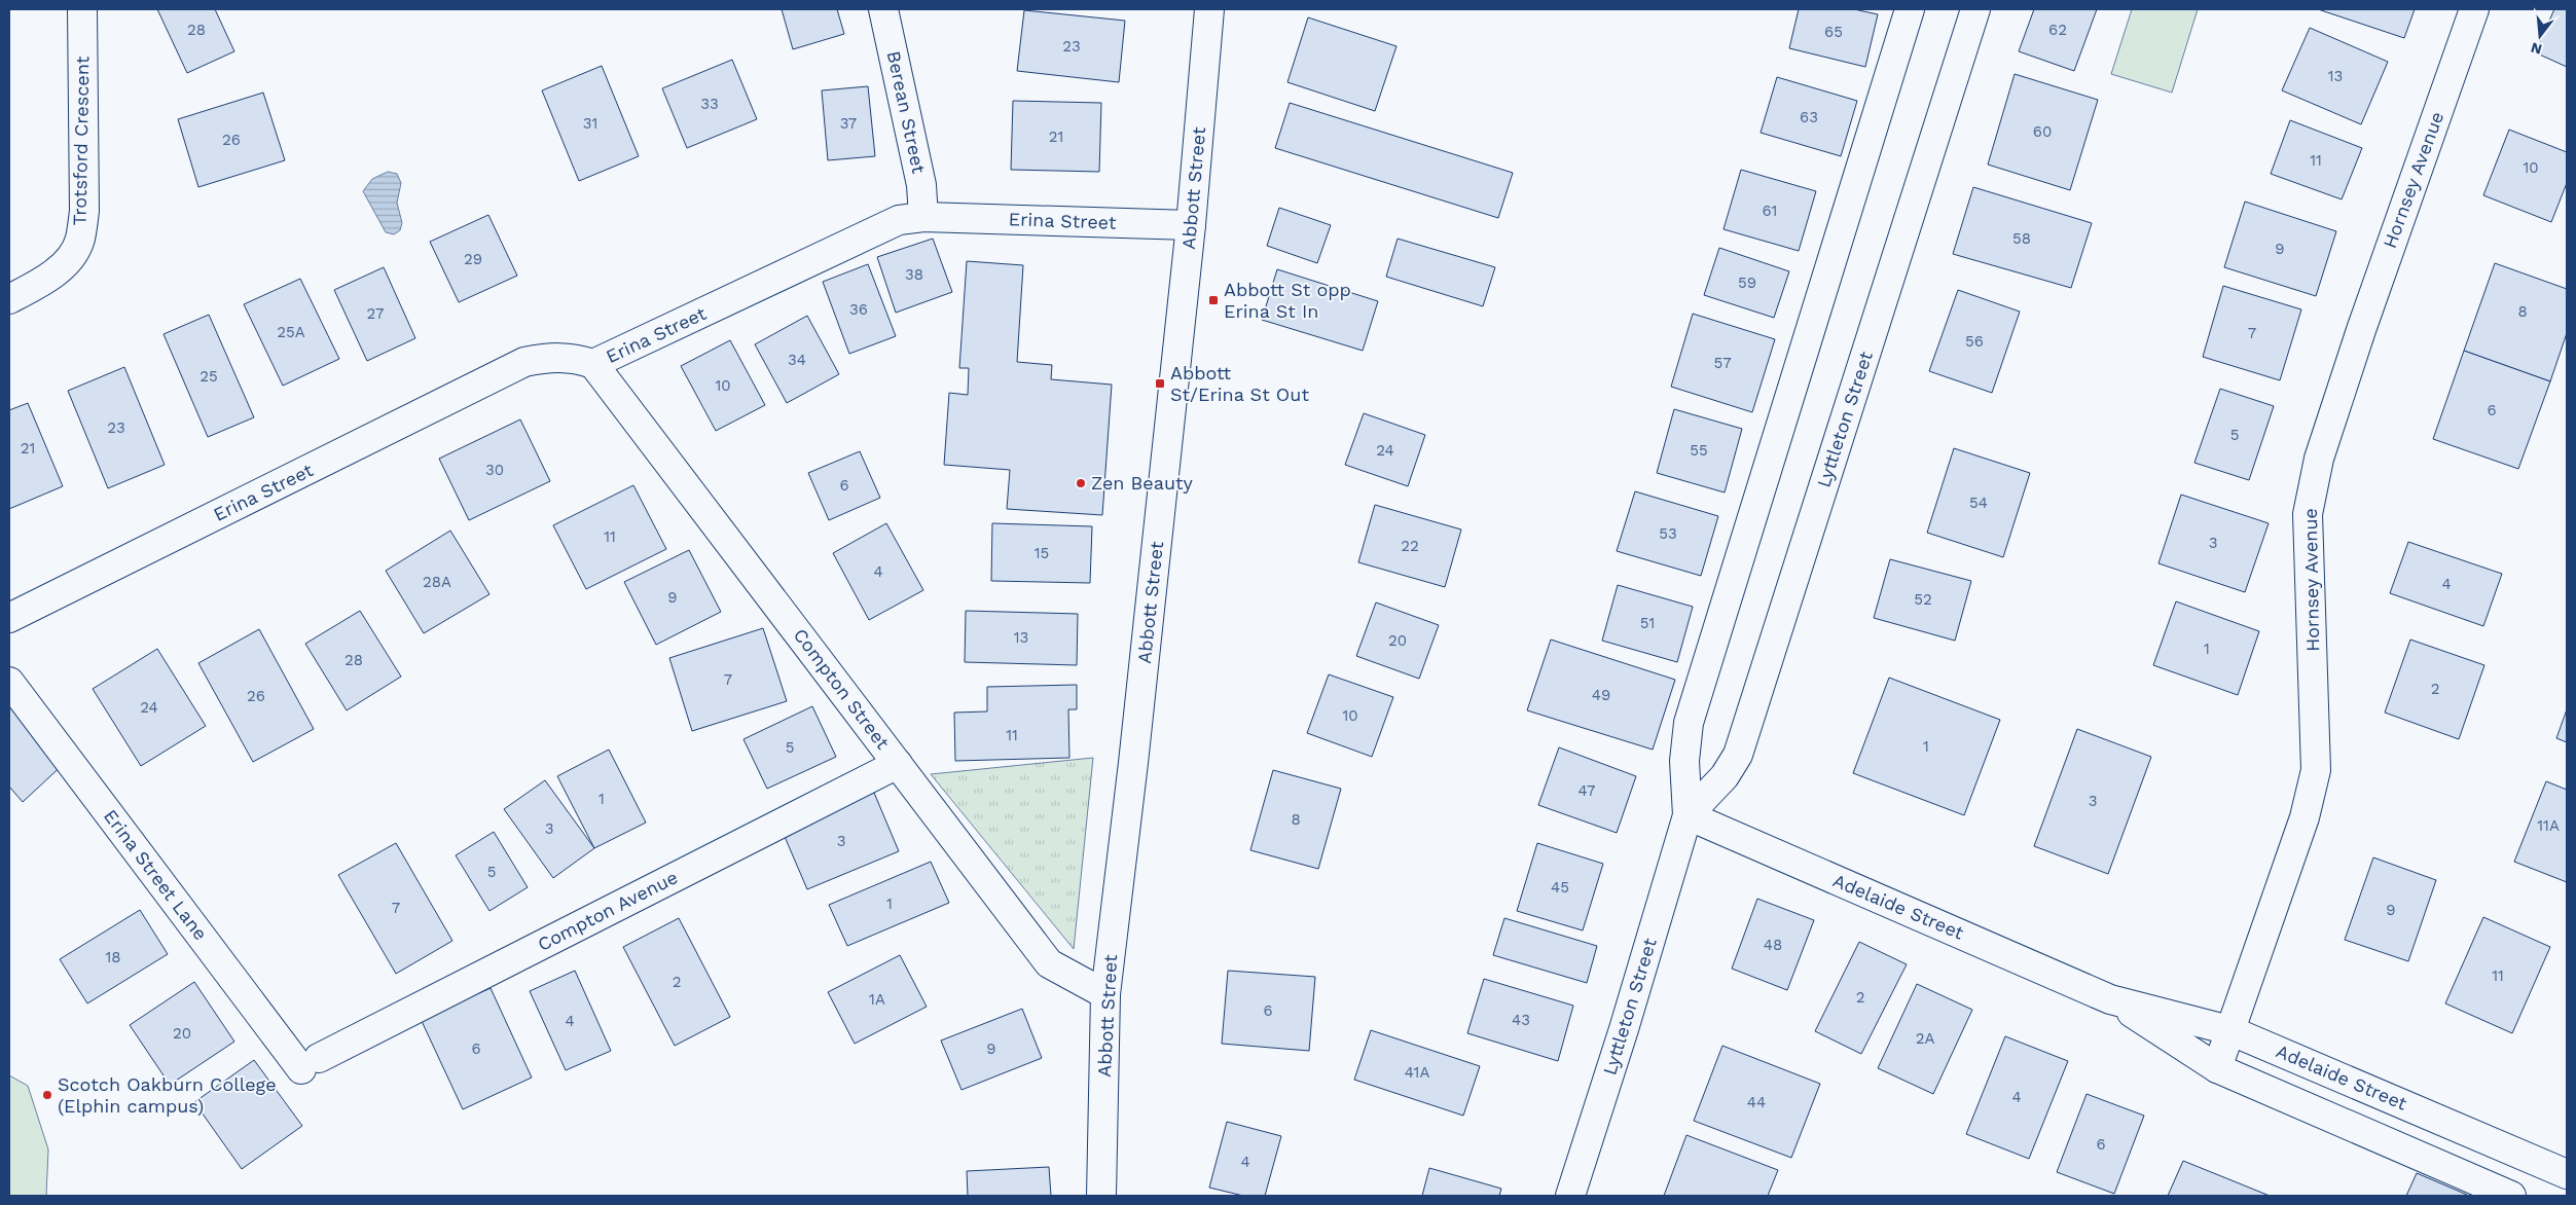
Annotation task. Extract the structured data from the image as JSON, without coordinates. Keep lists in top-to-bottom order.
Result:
{
  "streets": {
    "street": [
      "Berean Street",
      "Trotsford Crescent",
      "Hornsey Avenue",
      "Abbott Street",
      "Erina Street",
      "Lyttleton Street",
      "Compton Street",
      "Erina Street Lane",
      "Adelaide Street",
      "Compton Avenue"
    ]
  },
  "crossings": [
    ["Berean Street", "Erina Street"],
    ["Hornsey Avenue", "Adelaide Street"],
    ["Abbott Street", "Erina Street"],
    ["Abbott Street", "Compton Street"],
    ["Erina Street", "Compton Street"],
    ["Lyttleton Street", "Adelaide Street"],
    ["Compton Street", "Compton Avenue"],
    ["Erina Street Lane", "Compton Avenue"]
  ],
  "places": {
    "transit": ["Abbott St opp Erina St In", "Abbott St/Erina St Out"],
    "other": ["Zen Beauty", "Scotch Oakburn College (Elphin campus)"]
  },
  "house_numbers": [
    "28",
    "62",
    "65",
    "23",
    "13",
    "33",
    "63",
    "31",
    "37",
    "60",
    "21",
    "26",
    "11",
    "10",
    "61",
    "58",
    "9",
    "29",
    "38",
    "59",
    "36",
    "8",
    "27",
    "25A",
    "7",
    "56",
    "34",
    "57",
    "25",
    "10",
    "6",
    "23",
    "5",
    "21",
    "24",
    "55",
    "30",
    "6",
    "54",
    "53",
    "11",
    "3",
    "22",
    "15",
    "4",
    "28A",
    "4",
    "9",
    "52",
    "51",
    "13",
    "20",
    "1",
    "28",
    "7",
    "2",
    "49",
    "26",
    "24",
    "10",
    "11",
    "1",
    "5",
    "47",
    "1",
    "3",
    "8",
    "11A",
    "3",
    "3",
    "5",
    "45",
    "1",
    "7",
    "9",
    "48",
    "18",
    "11",
    "2",
    "2",
    "1A",
    "6",
    "43",
    "4",
    "20",
    "2A",
    "6",
    "9",
    "41A",
    "4",
    "44",
    "6",
    "4"
  ],
  "north": "bottom"
}
